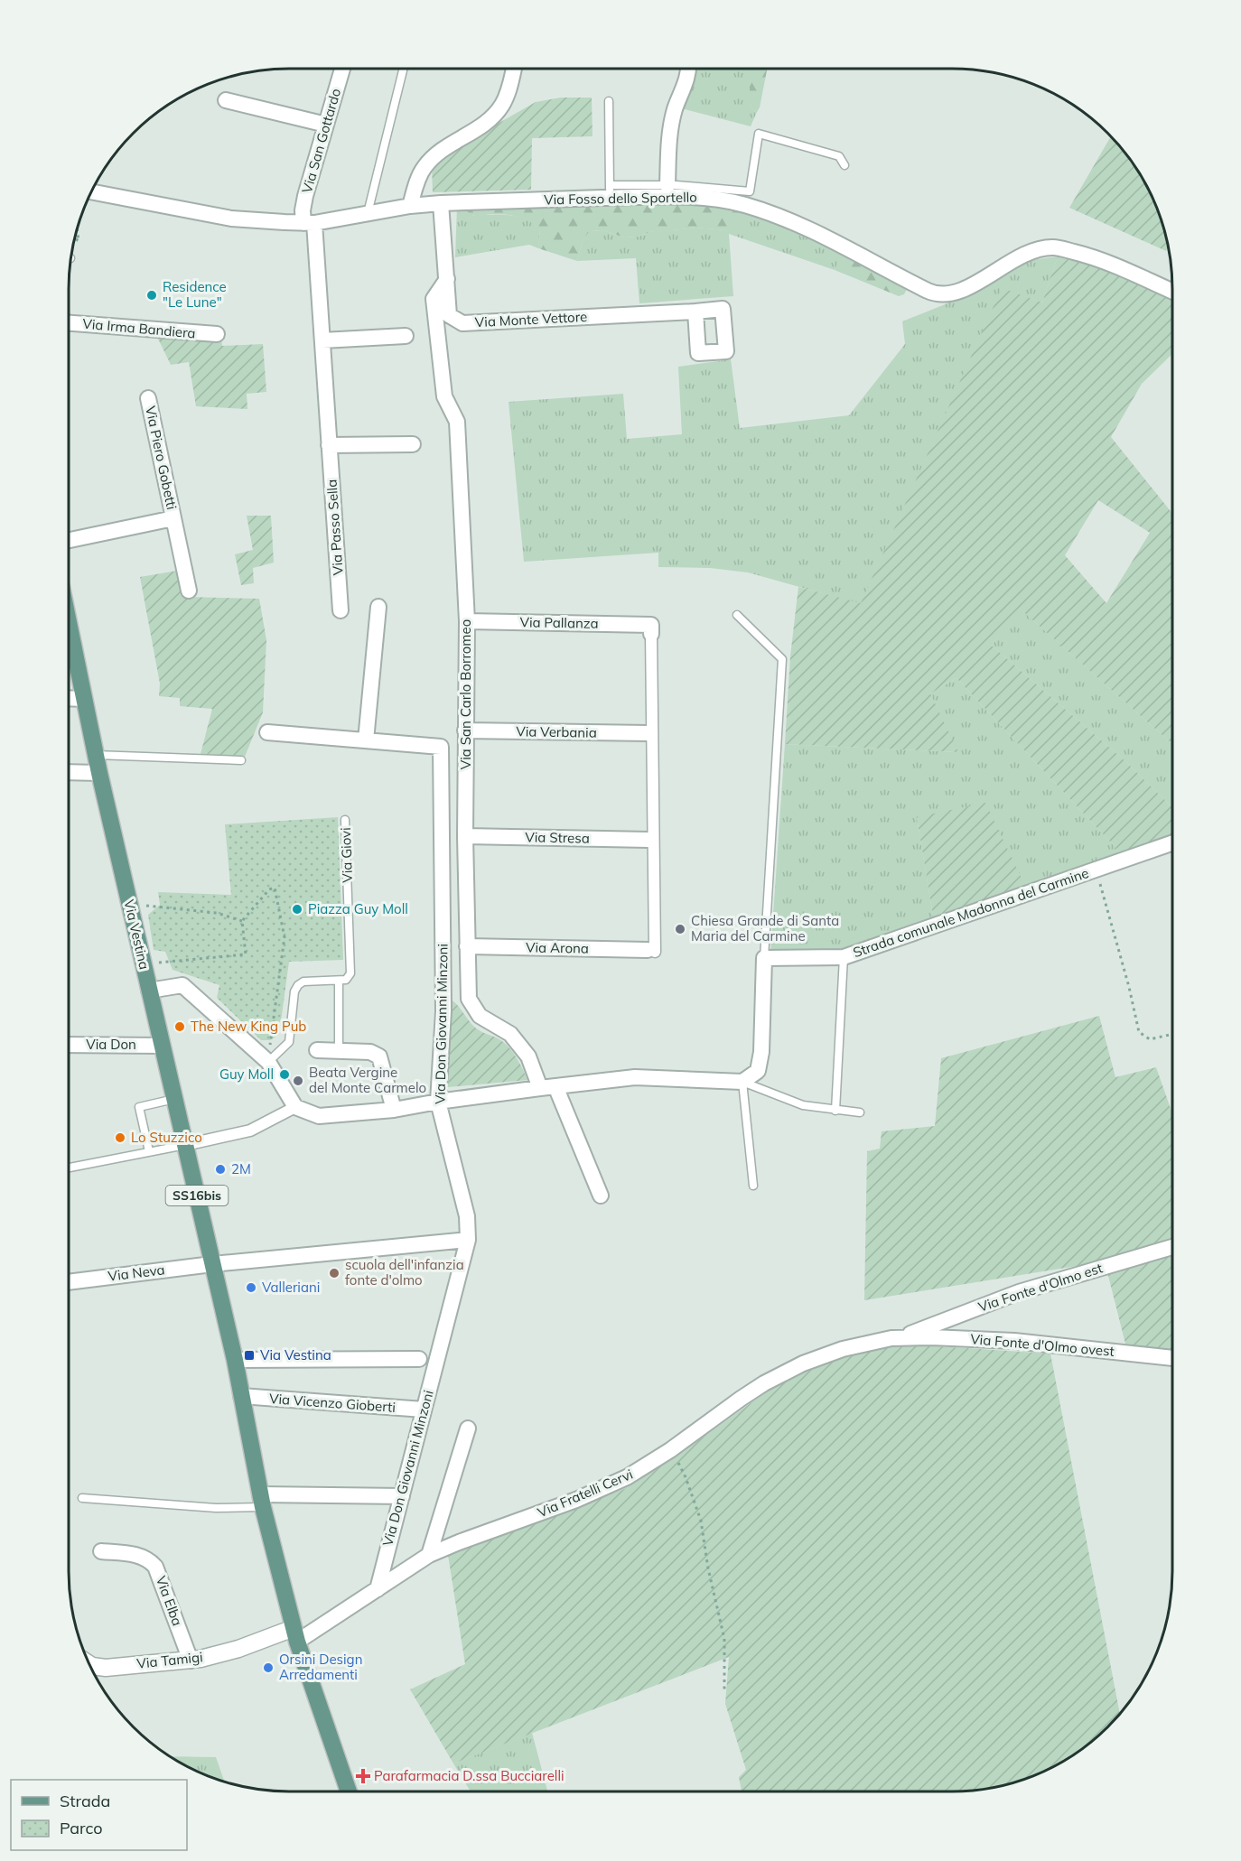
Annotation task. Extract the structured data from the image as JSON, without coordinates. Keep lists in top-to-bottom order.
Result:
{
  "streets": {
    "main road": ["Via Vestina", "SS16bis"],
    "street": [
      "Via San Gottardo",
      "Via Fosso dello Sportello",
      "Via Monte Vettore",
      "Via Irma Bandiera",
      "Via Piero Gobetti",
      "Via Passo Sella",
      "Via Pallanza",
      "Via San Carlo Borromeo",
      "Via Verbania",
      "Via Stresa",
      "Strada comunale Madonna del Carmine",
      "Via Arona",
      "Via Don Giovanni Minzoni",
      "Via Don",
      "Via Neva",
      "Via Fonte d'Olmo est",
      "Via Fonte d'Olmo ovest",
      "Via Vicenzo Gioberti",
      "Via Fratelli Cervi",
      "Via Elba",
      "Via Tamigi"
    ],
    "lane": ["Via Giovi"]
  },
  "crossings": [
    ["Via San Gottardo", "Via Fosso dello Sportello"],
    ["Via San Gottardo", "Via Passo Sella"],
    ["Via Fosso dello Sportello", "Via Monte Vettore"],
    ["Via Fosso dello Sportello", "Via Passo Sella"],
    ["Via Monte Vettore", "Via San Carlo Borromeo"],
    ["Via Pallanza", "Via San Carlo Borromeo"],
    ["Via San Carlo Borromeo", "Via Verbania"],
    ["Via San Carlo Borromeo", "Via Stresa"],
    ["Via San Carlo Borromeo", "Via Arona"],
    ["Via Vestina", "Via Don"],
    ["Via Vestina", "Via Neva"],
    ["Via Vestina", "Via Vicenzo Gioberti"],
    ["Via Vestina", "Via Fratelli Cervi"],
    ["Via Vestina", "Via Tamigi"],
    ["Via Don Giovanni Minzoni", "Via Neva"],
    ["Via Don Giovanni Minzoni", "Via Vicenzo Gioberti"],
    ["Via Don Giovanni Minzoni", "Via Fratelli Cervi"],
    ["Via Fonte d'Olmo est", "Via Fonte d'Olmo ovest"],
    ["Via Fonte d'Olmo est", "Via Fratelli Cervi"],
    ["Via Fonte d'Olmo ovest", "Via Fratelli Cervi"],
    ["Via Fratelli Cervi", "Via Tamigi"],
    ["Via Elba", "Via Tamigi"]
  ],
  "places": {
    "other": [
      "Residence \"Le Lune\"",
      "Piazza Guy Moll",
      "Chiesa Grande di Santa Maria del Carmine",
      "The New King Pub",
      "Guy Moll",
      "Beata Vergine del Monte Carmelo",
      "Lo Stuzzico",
      "2M",
      "scuola dell'infanzia fonte d'olmo",
      "Valleriani",
      "Orsini Design Arredamenti"
    ],
    "transit": ["Via Vestina"],
    "health": ["Parafarmacia D.ssa Bucciarelli"]
  },
  "legend": ["Strada", "Parco"]
}
